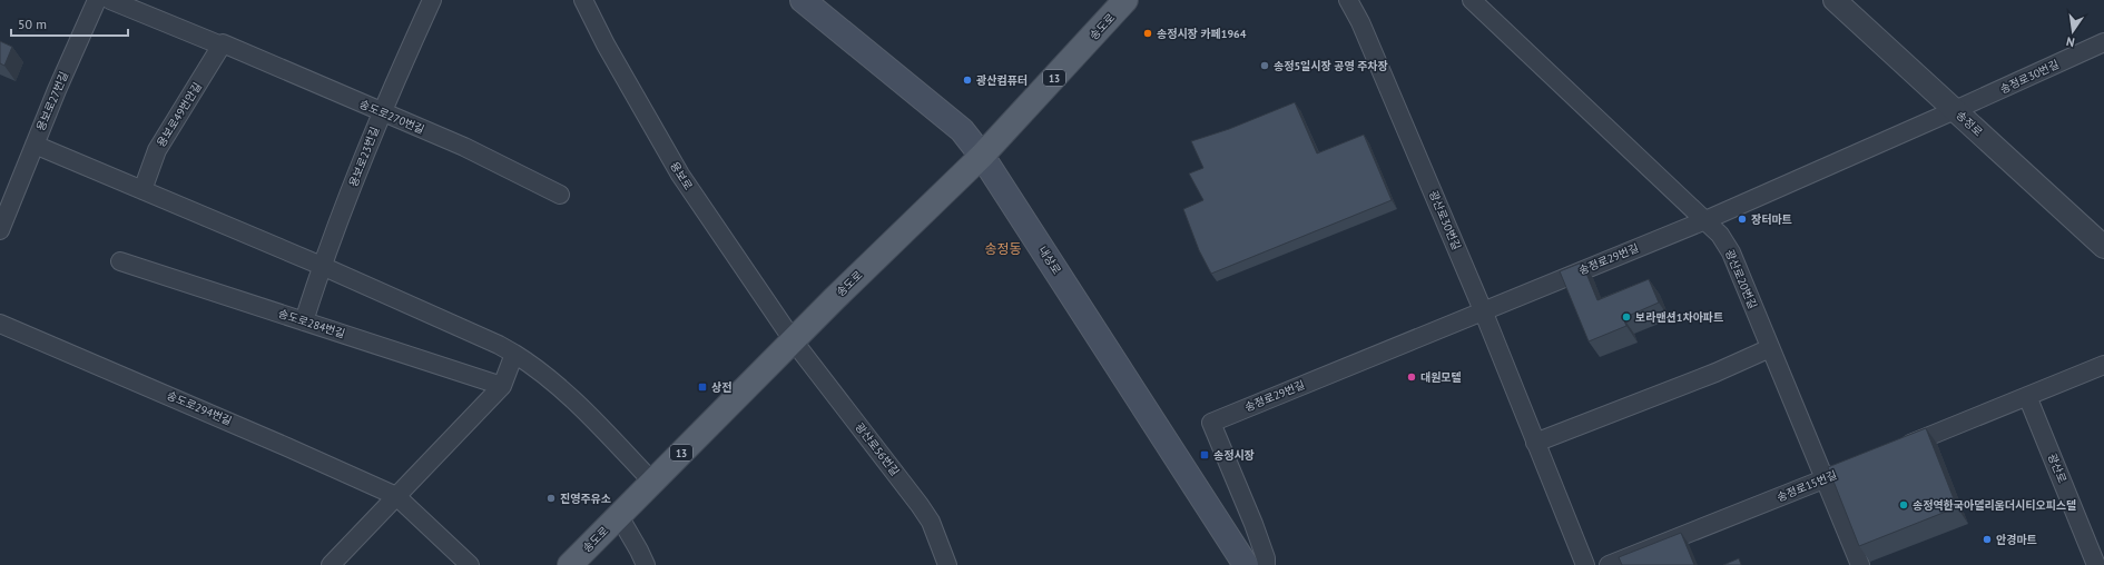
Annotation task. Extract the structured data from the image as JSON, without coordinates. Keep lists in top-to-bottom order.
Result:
{
  "streets": {
    "main road": ["송도로", "13", "내상로"],
    "street": [
      "송정로30번길",
      "용보로27번길",
      "용보로49번안길",
      "송도로270번길",
      "송정로",
      "용보로23번길",
      "용보로",
      "광산로30번길",
      "송정로29번길",
      "광산로20번길",
      "송도로284번길",
      "송도로294번길",
      "광산로56번길",
      "광산로",
      "송정로15번길"
    ]
  },
  "crossings": [
    ["송도로", "용보로"],
    ["송도로", "내상로"],
    ["송도로", "광산로56번길"],
    ["송정로30번길", "송정로"],
    ["송정로30번길", "송정로29번길"],
    ["용보로27번길", "용보로49번안길"],
    ["용보로49번안길", "송도로270번길"],
    ["송도로270번길", "용보로23번길"],
    ["송정로", "송정로29번길"],
    ["용보로23번길", "송도로284번길"],
    ["용보로", "광산로56번길"],
    ["광산로30번길", "송정로29번길"],
    ["송정로29번길", "광산로20번길"],
    ["광산로20번길", "송정로15번길"]
  ],
  "districts": ["송정동"],
  "places": {
    "other": [
      "송정시장 카페1964",
      "송정5일시장 공영 주차장",
      "광산컴퓨터",
      "장터마트",
      "보라맨션1차아파트",
      "대원모텔",
      "진영주유소",
      "송정역한국아델리움더시티오피스텔",
      "안경마트"
    ],
    "transit": ["상전", "송정시장"]
  },
  "scale_bar": "50 m",
  "north": "bottom"
}
